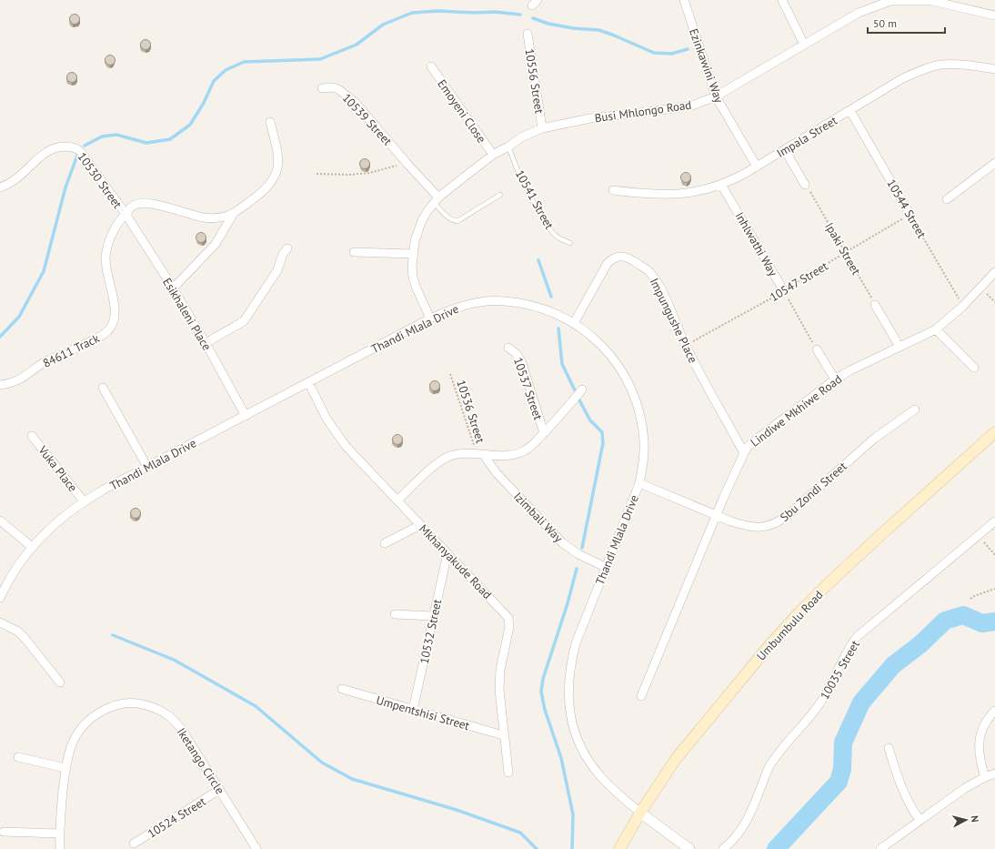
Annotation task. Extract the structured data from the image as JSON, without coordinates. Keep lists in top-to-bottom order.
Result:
{
  "streets": {
    "main road": ["Umbumbulu Road"],
    "street": [
      "Ezinkawini Way",
      "10556 Street",
      "Emoyeni Close",
      "Busi Mhlongo Road",
      "10539 Street",
      "Impala Street",
      "10530 Street",
      "10544 Street",
      "Inhlwathi Way",
      "Esikhaleni Place",
      "Impungushe Place",
      "Thandi Mlala Drive",
      "84611 Track",
      "10537 Street",
      "Lindiwe Mkhiwe Road",
      "Vuka Place",
      "Sbu Zondi Street",
      "Izimbali Way",
      "Mkhanyakude Road",
      "10532 Street",
      "10035 Street",
      "Umpentshisi Street",
      "Iketango Circle",
      "10524 Street"
    ],
    "lane": ["10541 Street"],
    "path": ["Ipaki Street", "10547 Street", "10536 Street"]
  },
  "crossings": [
    ["Ezinkawini Way", "Busi Mhlongo Road"],
    ["Ezinkawini Way", "Impala Street"],
    ["10556 Street", "Busi Mhlongo Road"],
    ["Emoyeni Close", "Busi Mhlongo Road"],
    ["Busi Mhlongo Road", "10539 Street"],
    ["Busi Mhlongo Road", "10541 Street"],
    ["Busi Mhlongo Road", "Thandi Mlala Drive"],
    ["Impala Street", "10544 Street"],
    ["Impala Street", "Inhlwathi Way"],
    ["10530 Street", "Esikhaleni Place"],
    ["10530 Street", "84611 Track"],
    ["10544 Street", "10547 Street"],
    ["10544 Street", "Lindiwe Mkhiwe Road"],
    ["Inhlwathi Way", "10547 Street"],
    ["Ipaki Street", "10547 Street"],
    ["10547 Street", "Impungushe Place"],
    ["Esikhaleni Place", "Thandi Mlala Drive"],
    ["Esikhaleni Place", "84611 Track"],
    ["Impungushe Place", "Thandi Mlala Drive"],
    ["Impungushe Place", "Lindiwe Mkhiwe Road"],
    ["Thandi Mlala Drive", "Vuka Place"],
    ["Thandi Mlala Drive", "Sbu Zondi Street"],
    ["Thandi Mlala Drive", "Izimbali Way"],
    ["Thandi Mlala Drive", "Mkhanyakude Road"],
    ["Thandi Mlala Drive", "Umbumbulu Road"],
    ["Lindiwe Mkhiwe Road", "Sbu Zondi Street"],
    ["10536 Street", "Izimbali Way"],
    ["Mkhanyakude Road", "10532 Street"],
    ["Mkhanyakude Road", "Umpentshisi Street"],
    ["10532 Street", "Umpentshisi Street"],
    ["Iketango Circle", "10524 Street"]
  ],
  "scale_bar": "50 m",
  "north": "right"
}
